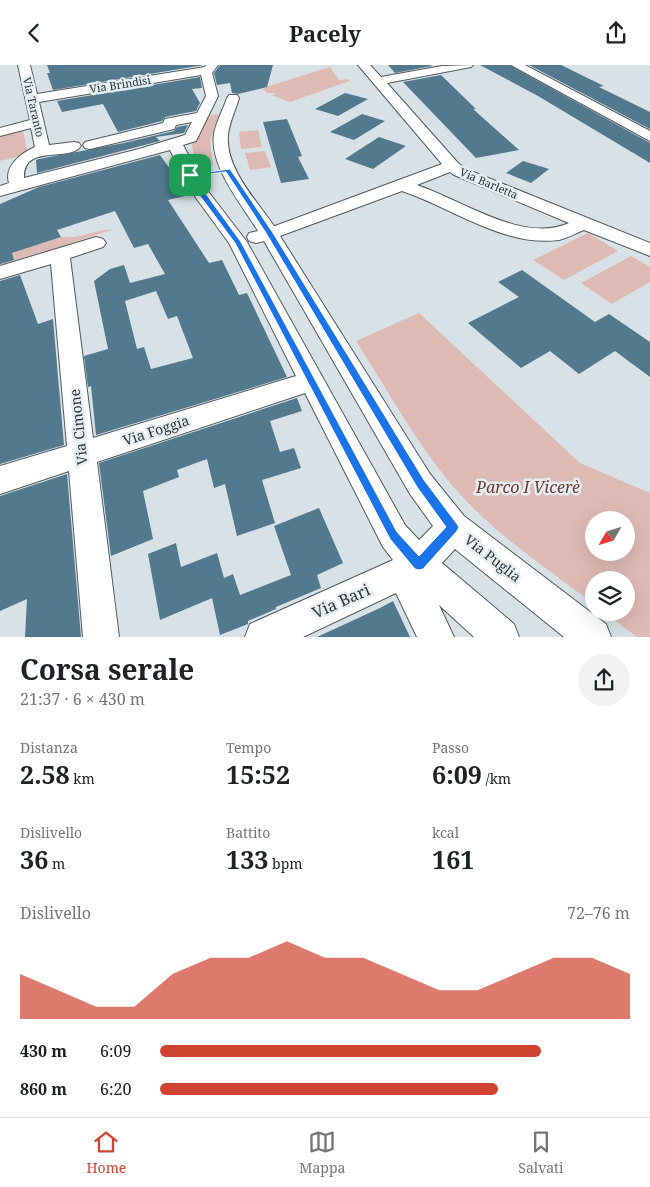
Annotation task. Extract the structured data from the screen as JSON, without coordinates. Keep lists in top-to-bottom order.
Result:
{
  "streets": {
    "street": [
      "Via Brindisi",
      "Via Taranto",
      "Via Barletta",
      "Via Cimone",
      "Via Foggia",
      "Via Puglia",
      "Via Bari"
    ]
  },
  "crossings": [
    ["Via Brindisi", "Via Taranto"],
    ["Via Cimone", "Via Foggia"]
  ],
  "parks": ["Parco I Vicerè"],
  "north": "bottom left",
  "page": {
    "header": "Pacely",
    "heading": ["Corsa serale", "21:37 · 6 × 430 m"],
    "stats": [
      ["Distanza", "2.58 km"],
      ["Tempo", "15:52"],
      ["Passo", "6:09 /km"],
      ["Dislivello", "36 m"],
      ["Battito", "133 bpm"],
      ["kcal", "161"]
    ],
    "chart": ["Dislivello", "72–76 m"],
    "list": [
      {
        "name": "430 m",
        "note": "6:09"
      },
      {
        "name": "860 m",
        "note": "6:20"
      }
    ],
    "tabs": ["Home", "Mappa", "Salvati"]
  }
}
